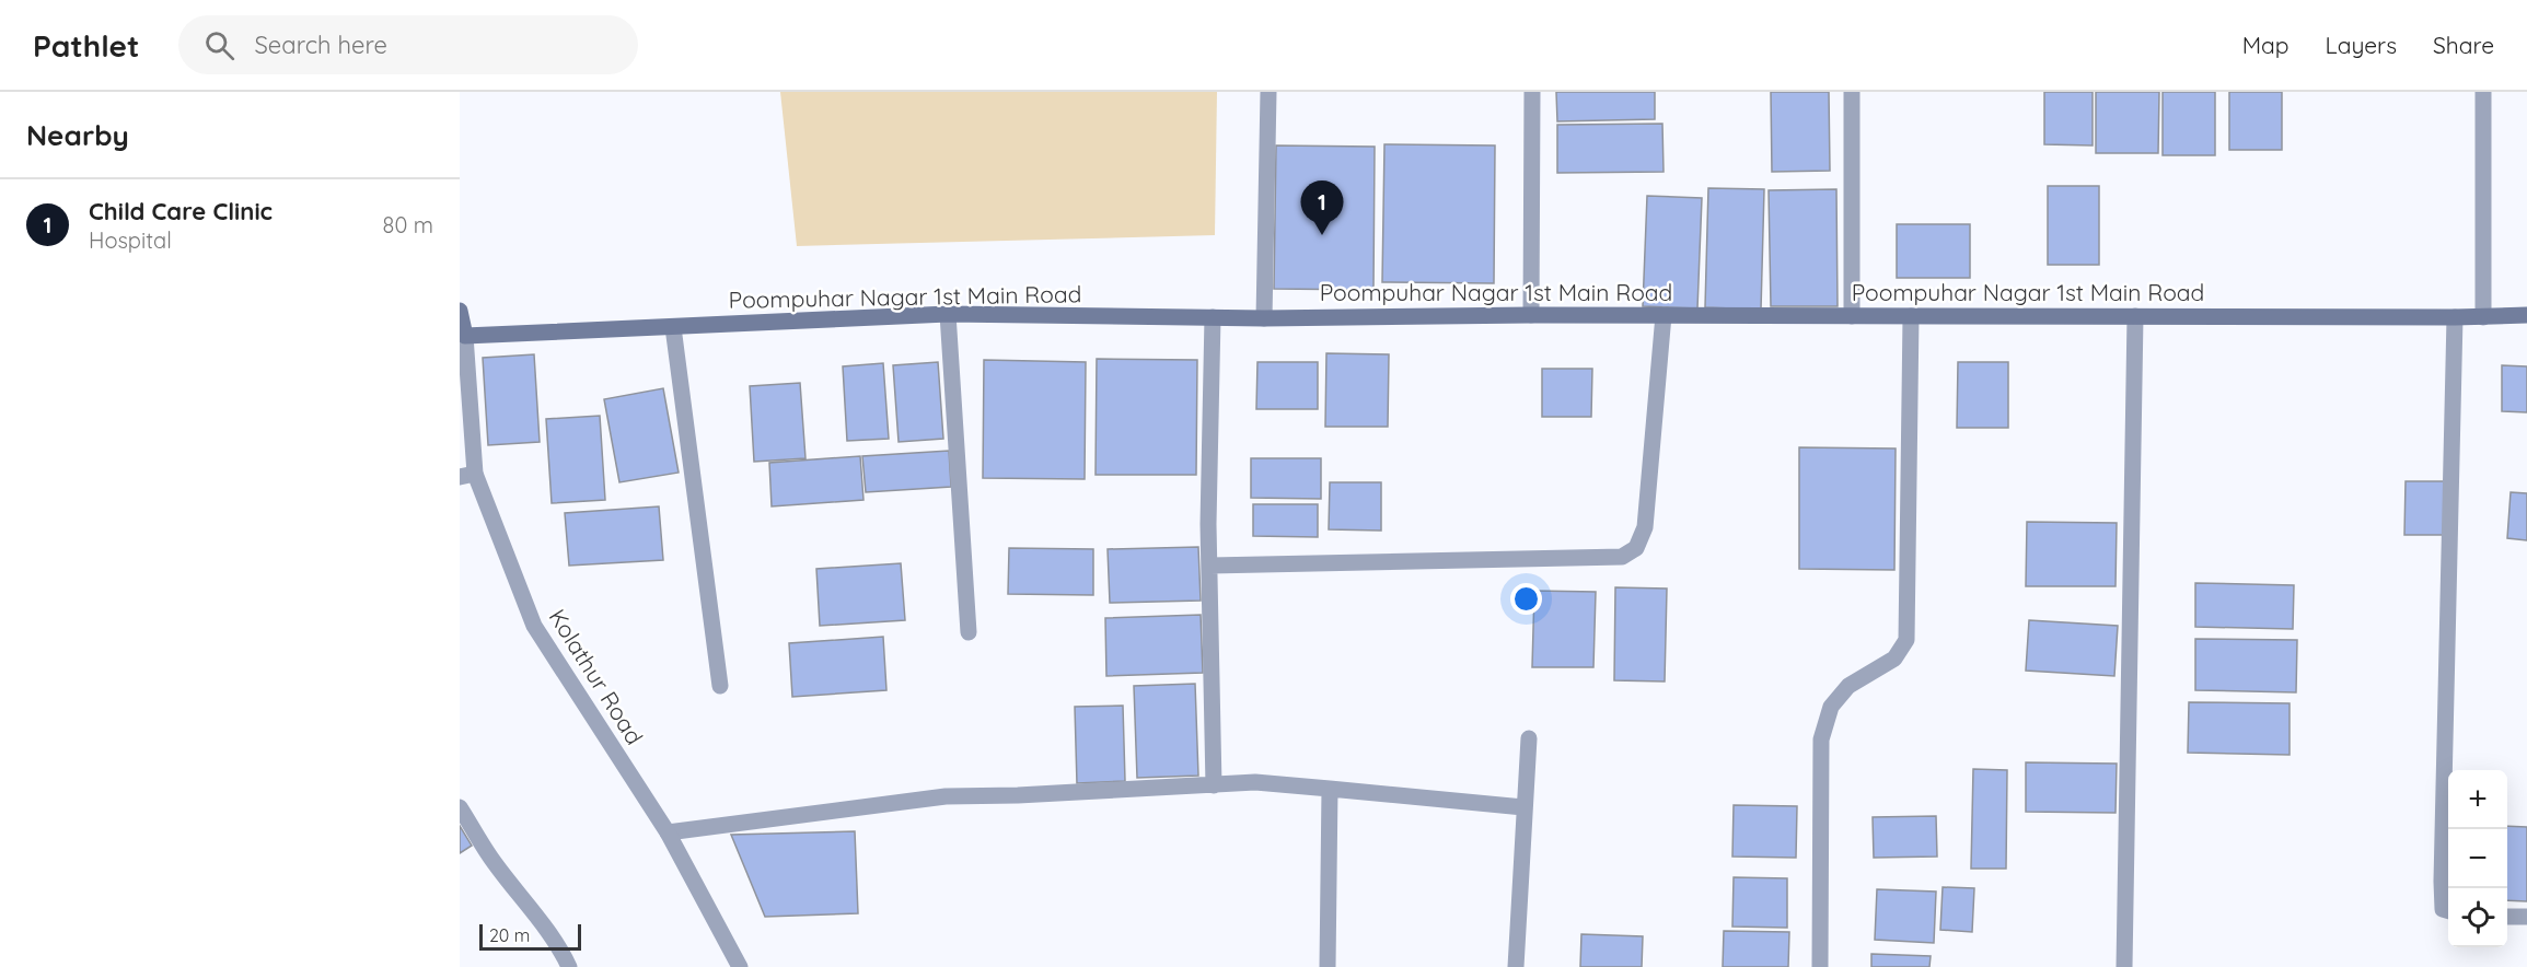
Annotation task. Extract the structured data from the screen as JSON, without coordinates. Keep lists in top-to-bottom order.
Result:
{
  "streets": {
    "main road": ["Poompuhar Nagar 1st Main Road", "Kolathur Road"]
  },
  "crossings": [
    ["Poompuhar Nagar 1st Main Road", "Kolathur Road"]
  ],
  "scale_bar": "20 m",
  "page": {
    "header": "Pathlet",
    "search": "Search here",
    "nav": ["Map", "Layers", "Share"],
    "heading": "Nearby",
    "list": [
      {
        "mark": "1",
        "name": "Child Care Clinic",
        "note": "Hospital",
        "value": "80 m"
      }
    ],
    "pins": "1",
    "map_buttons": ["+", "−"],
    "scale": "20 m"
  }
}
